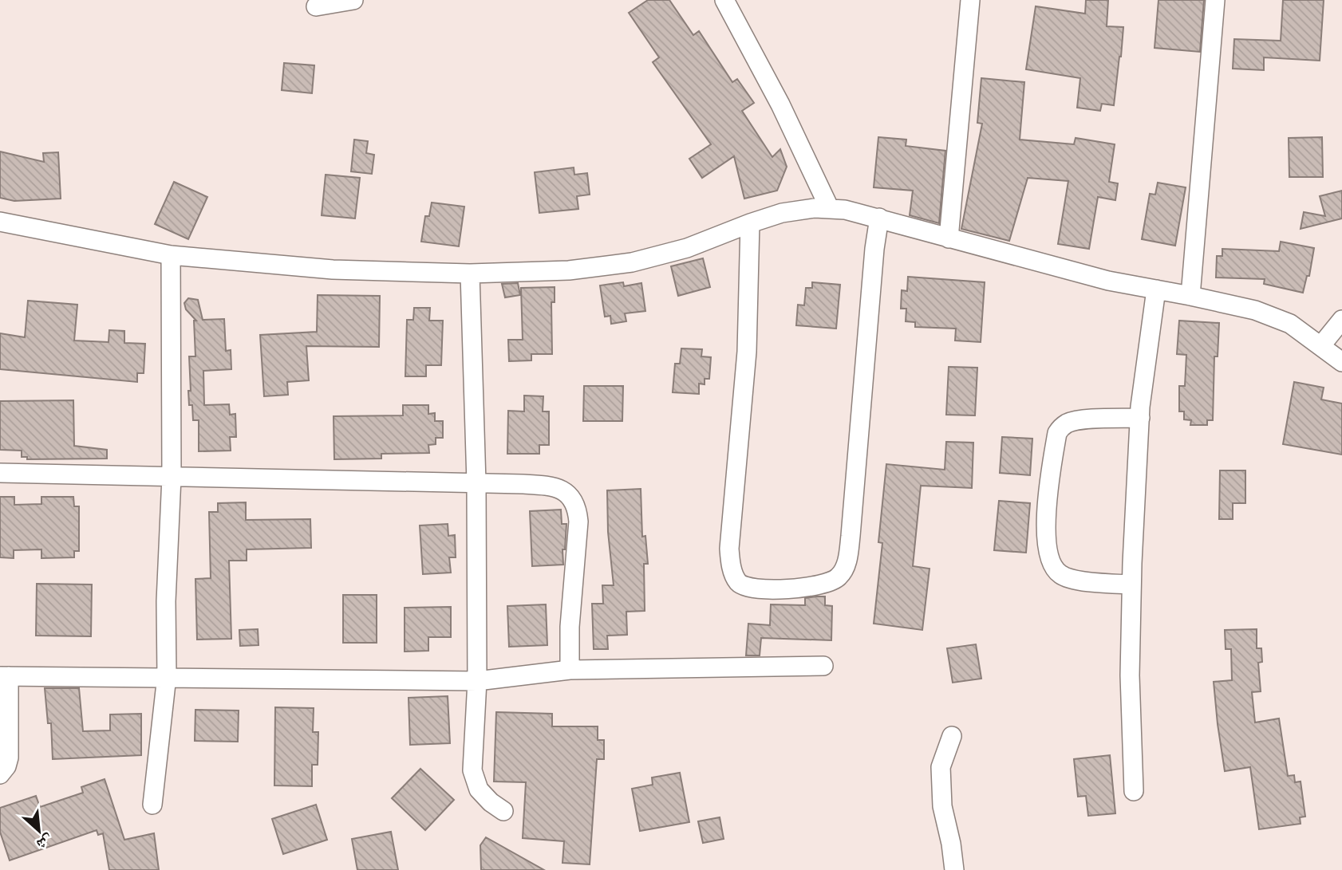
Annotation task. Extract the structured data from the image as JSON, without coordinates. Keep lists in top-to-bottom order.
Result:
{
  "north": "bottom right"
}
